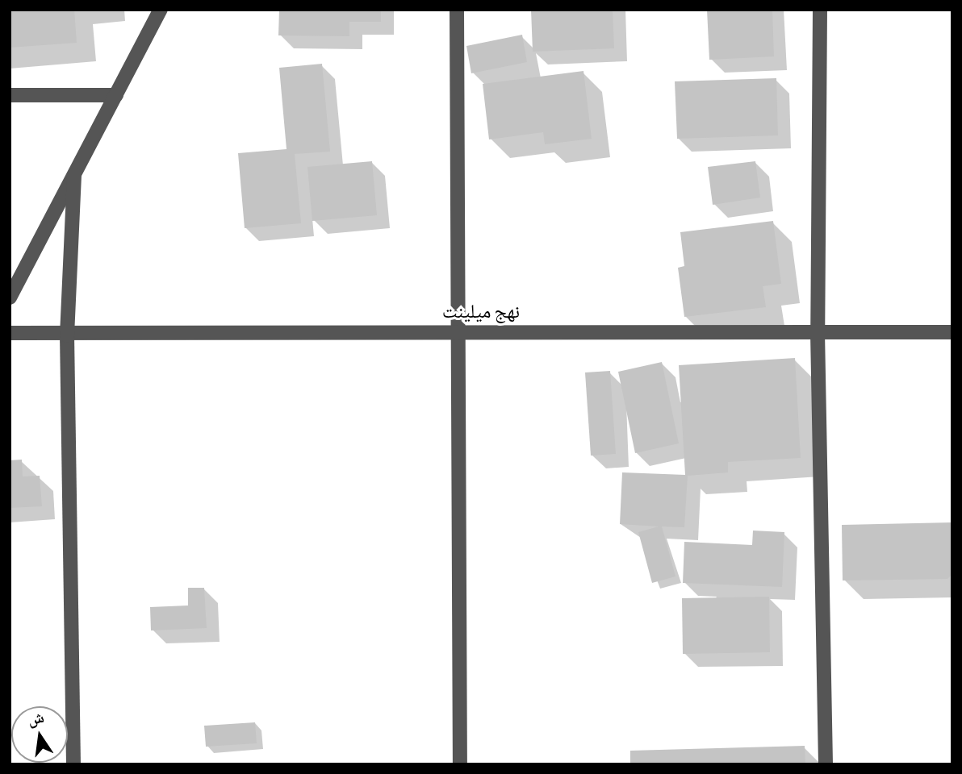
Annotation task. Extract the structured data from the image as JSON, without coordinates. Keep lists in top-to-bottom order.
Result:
{
  "streets": {
    "street": ["نهج ميلينت"]
  },
  "north": "top"
}
